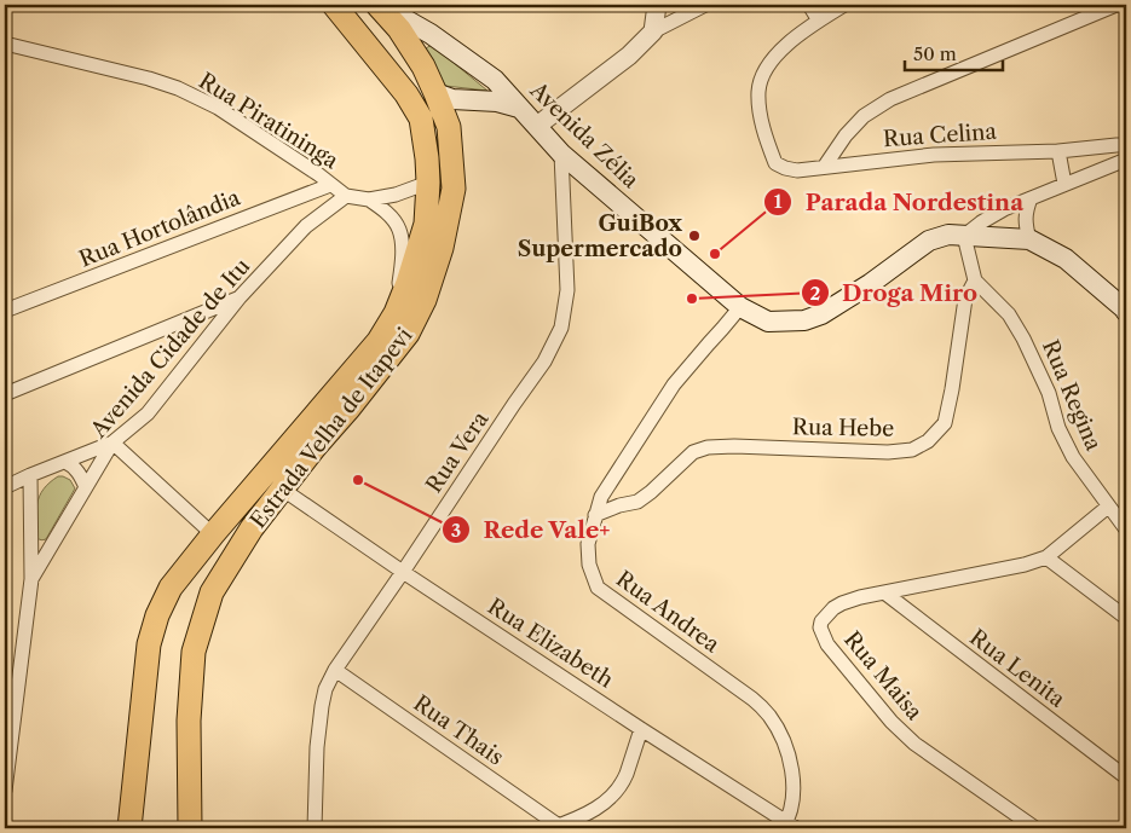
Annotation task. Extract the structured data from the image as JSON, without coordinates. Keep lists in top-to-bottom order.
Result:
{
  "streets": {
    "main road": ["Avenida Zélia", "Estrada Velha de Itapevi"],
    "street": [
      "Rua Piratininga",
      "Rua Celina",
      "Rua Hortolândia",
      "Avenida Cidade de Itu",
      "Rua Regina",
      "Rua Hebe",
      "Rua Vera",
      "Rua Andrea",
      "Rua Elizabeth",
      "Rua Lenita",
      "Rua Maisa",
      "Rua Thais"
    ]
  },
  "crossings": [
    ["Rua Piratininga", "Rua Hortolândia"],
    ["Rua Piratininga", "Avenida Cidade de Itu"],
    ["Avenida Zélia", "Estrada Velha de Itapevi"],
    ["Avenida Zélia", "Rua Vera"],
    ["Avenida Zélia", "Rua Andrea"],
    ["Rua Regina", "Rua Hebe"],
    ["Rua Regina", "Rua Maisa"],
    ["Estrada Velha de Itapevi", "Rua Elizabeth"],
    ["Rua Hebe", "Rua Andrea"],
    ["Rua Vera", "Rua Elizabeth"],
    ["Rua Vera", "Rua Thais"],
    ["Rua Andrea", "Rua Elizabeth"],
    ["Rua Lenita", "Rua Maisa"]
  ],
  "places": [
    "GuiBox Supermercado",
    "Parada Nordestina",
    "Droga Miro",
    "Rede Vale+"
  ],
  "scale_bar": "50 m"
}
